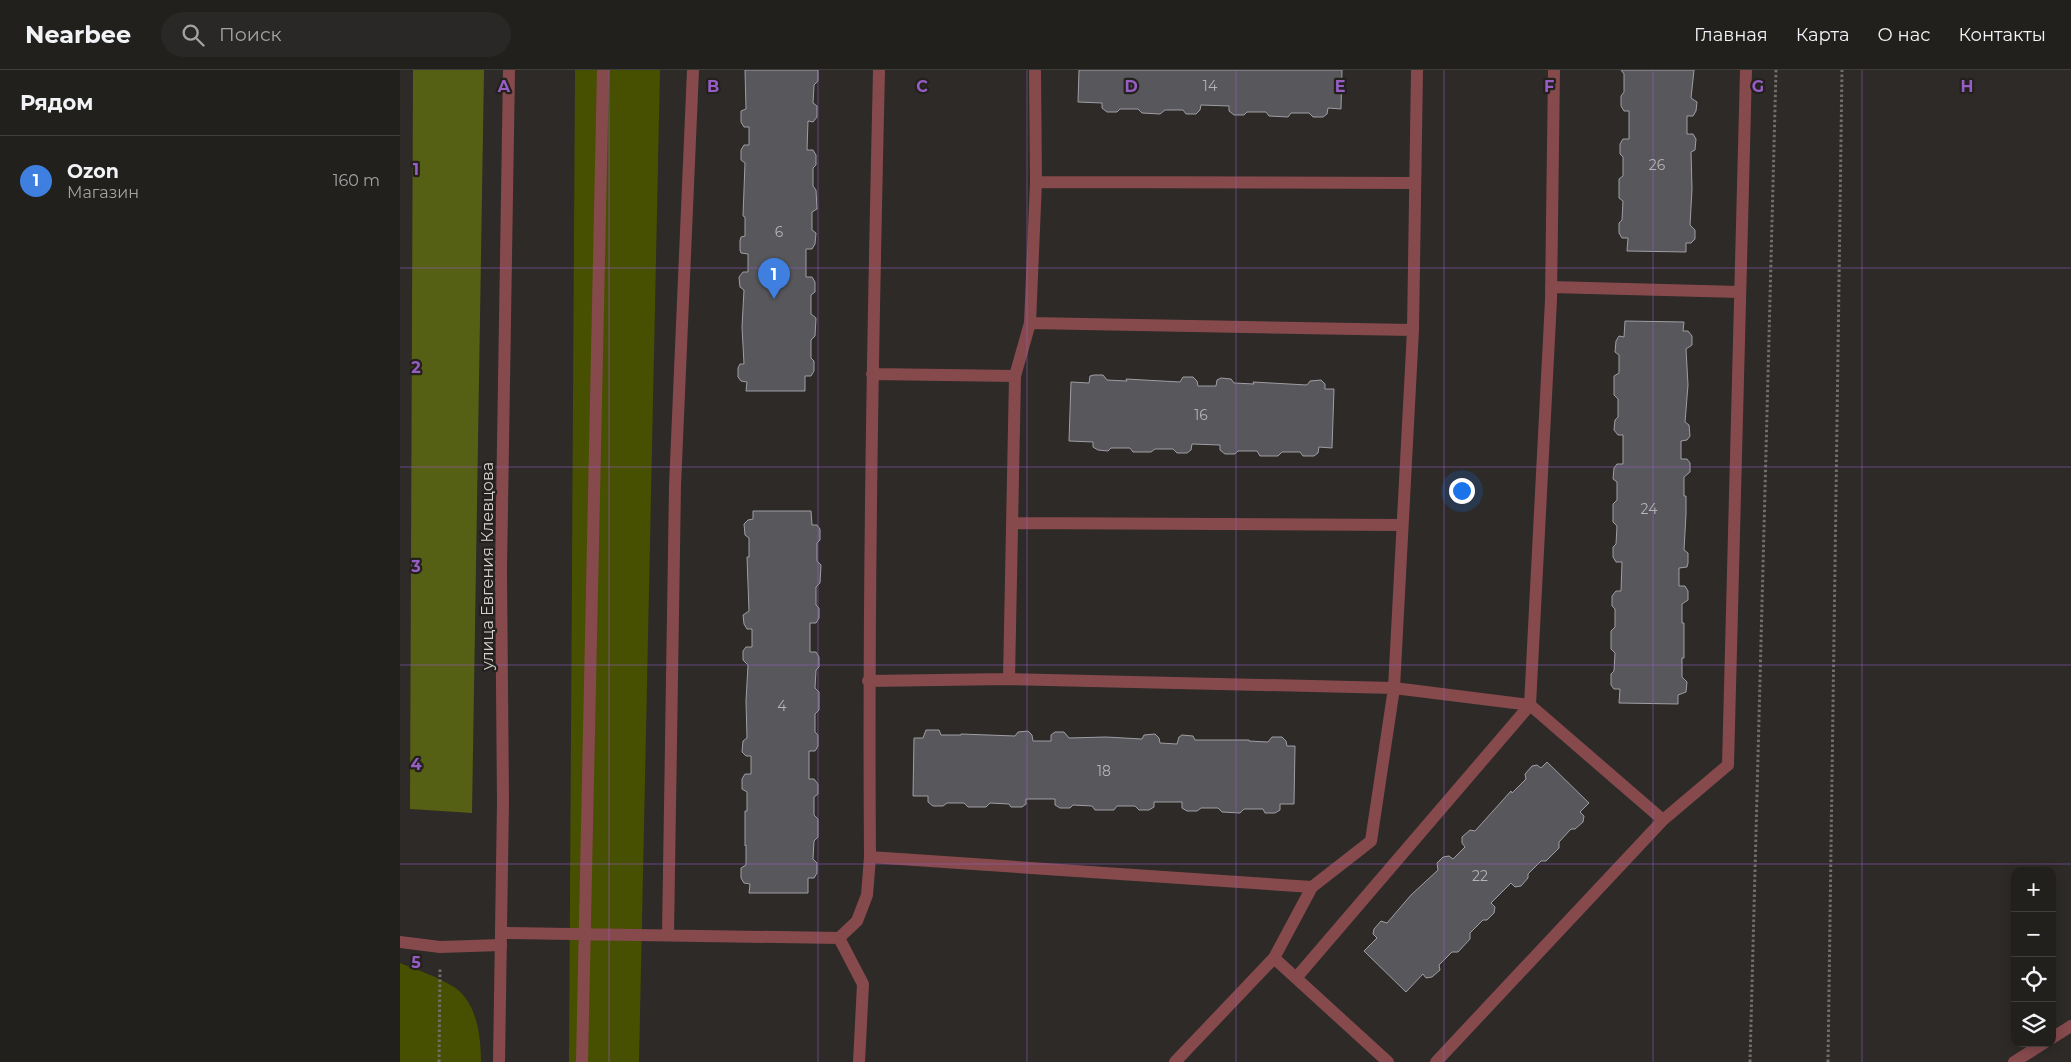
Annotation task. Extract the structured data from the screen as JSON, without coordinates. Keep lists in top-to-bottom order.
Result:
{
  "streets": {
    "street": ["улица Евгения Клевцова"]
  },
  "house_numbers": [
    "14",
    "26",
    "6",
    "16",
    "24",
    "4",
    "18",
    "22"
  ],
  "page": {
    "header": "Nearbee",
    "search": "Поиск",
    "nav": [
      "Главная",
      "Карта",
      "О нас",
      "Контакты"
    ],
    "heading": "Рядом",
    "list": [
      {
        "mark": "1",
        "name": "Ozon",
        "note": "Магазин",
        "value": "160 m"
      }
    ],
    "pins": "1",
    "map_buttons": ["+", "−"]
  },
  "grid": {
    "columns": [
      "A",
      "B",
      "C",
      "D",
      "E",
      "F",
      "G",
      "H"
    ],
    "rows": [
      "1",
      "2",
      "3",
      "4",
      "5"
    ]
  }
}
